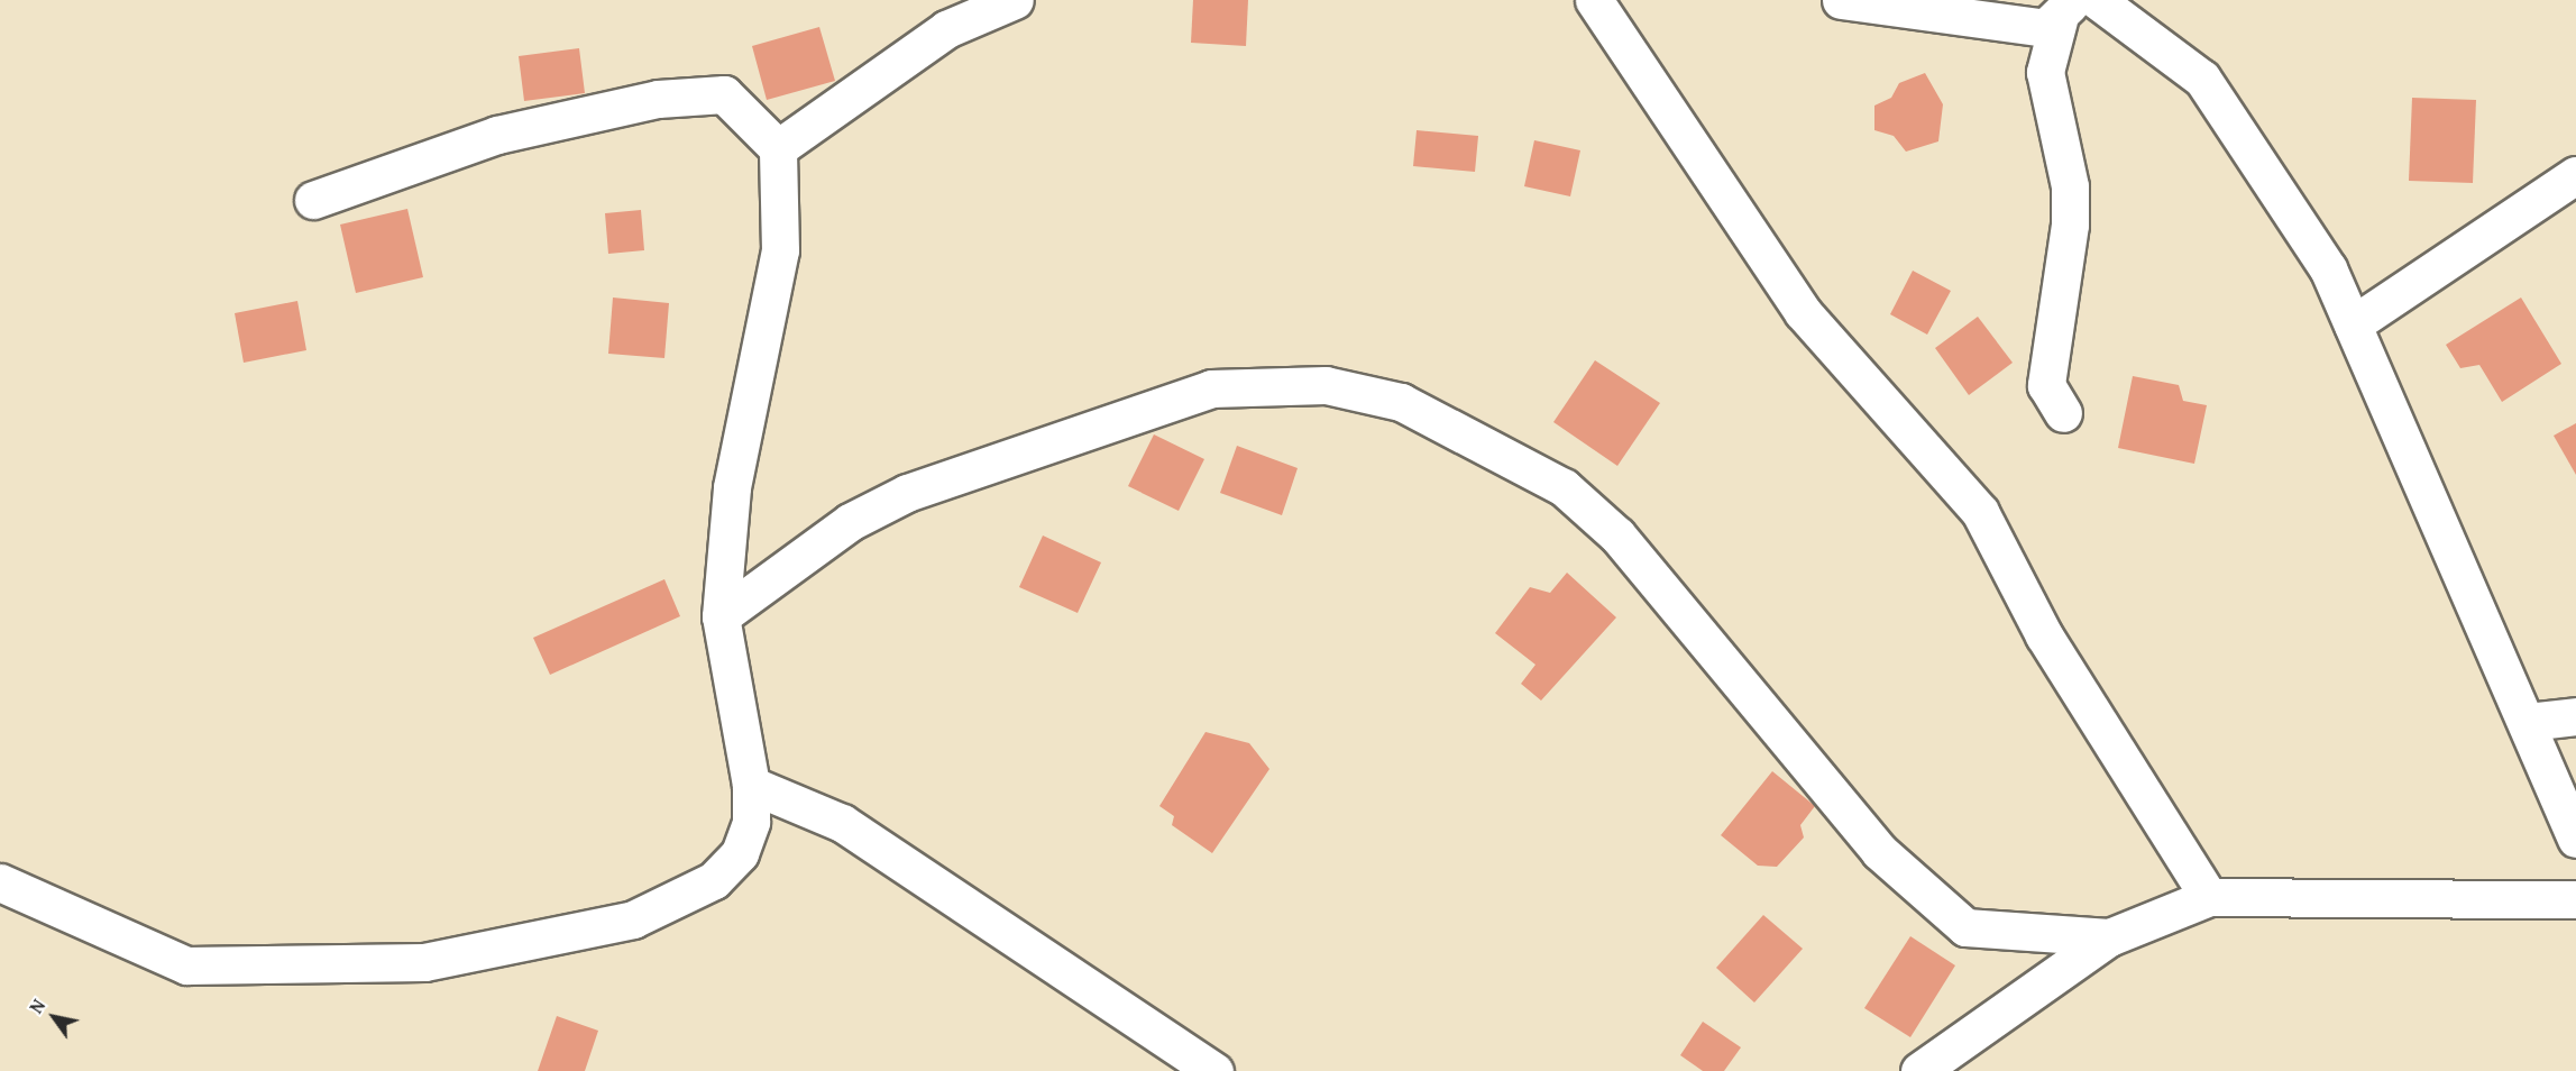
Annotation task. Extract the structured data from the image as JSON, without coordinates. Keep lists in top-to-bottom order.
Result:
{
  "north": "top left"
}
